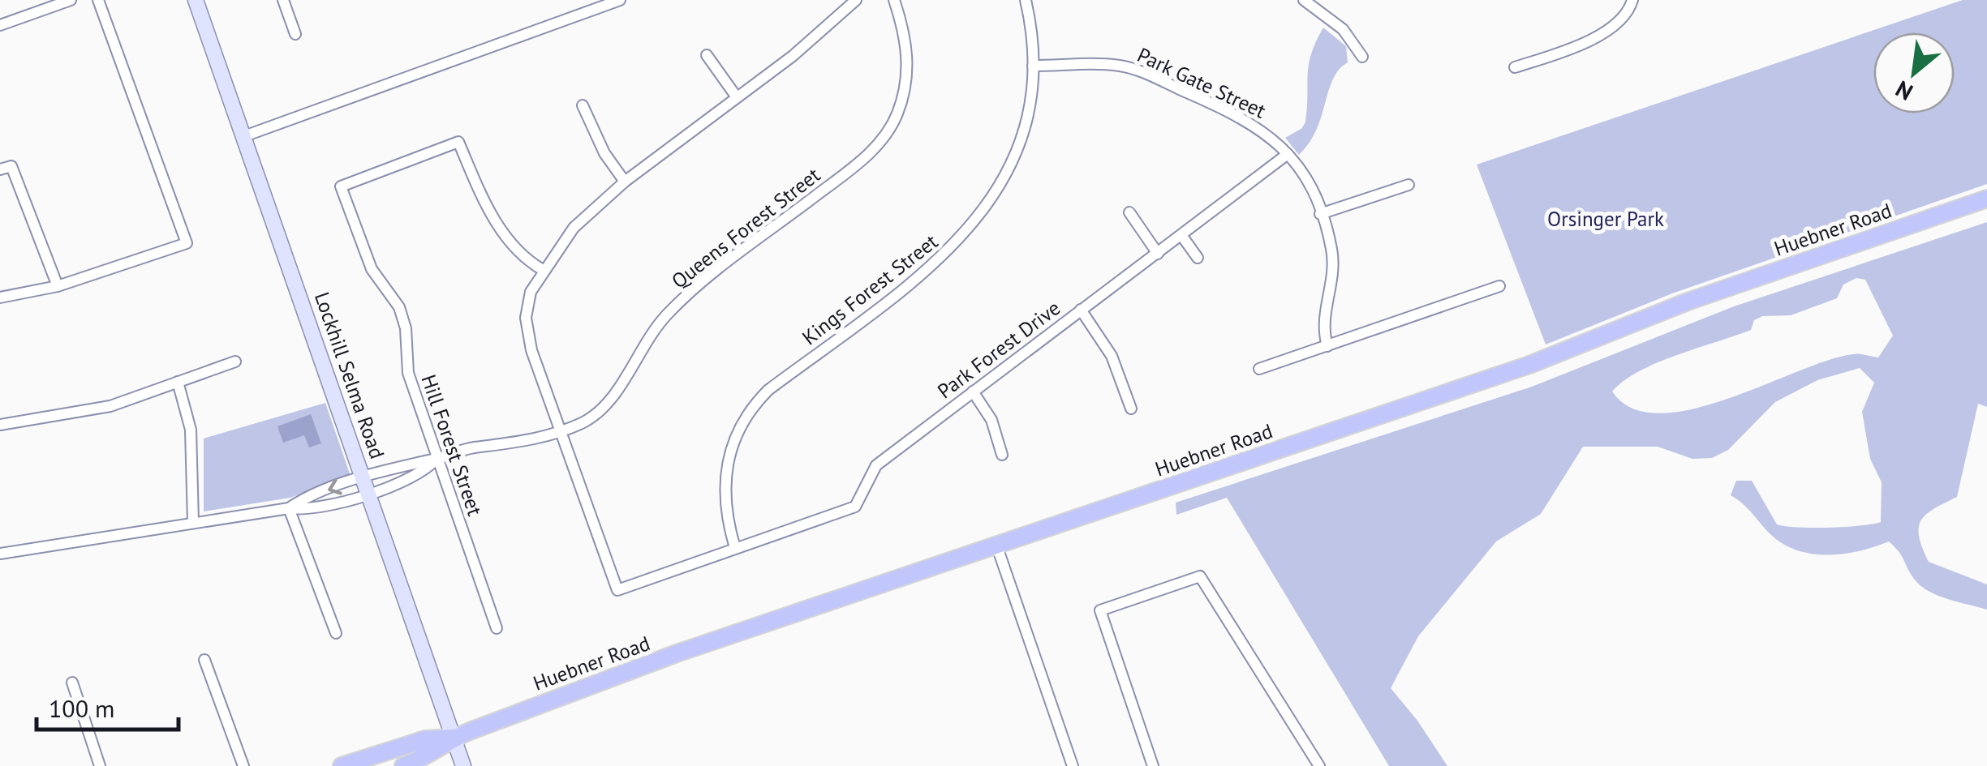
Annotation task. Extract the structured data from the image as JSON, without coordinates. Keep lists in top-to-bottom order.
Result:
{
  "streets": {
    "main road": ["Huebner Road", "Lockhill Selma Road"],
    "street": [
      "Park Gate Street",
      "Queens Forest Street",
      "Kings Forest Street",
      "Park Forest Drive",
      "Hill Forest Street"
    ]
  },
  "crossings": [
    ["Park Gate Street", "Kings Forest Street"],
    ["Park Gate Street", "Park Forest Drive"],
    ["Queens Forest Street", "Lockhill Selma Road"],
    ["Queens Forest Street", "Hill Forest Street"],
    ["Huebner Road", "Lockhill Selma Road"],
    ["Kings Forest Street", "Park Forest Drive"]
  ],
  "parks": ["Orsinger Park"],
  "scale_bar": "100 m",
  "north": "bottom left"
}
